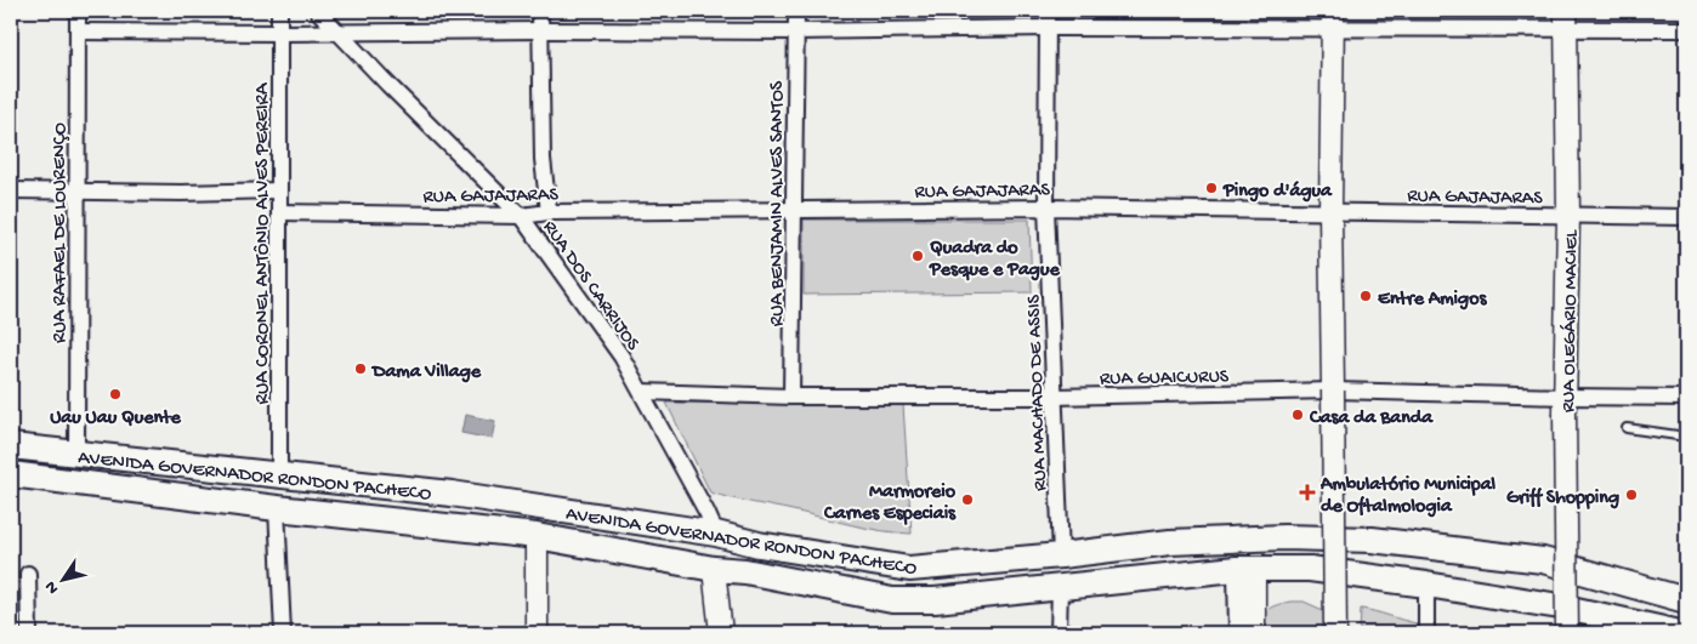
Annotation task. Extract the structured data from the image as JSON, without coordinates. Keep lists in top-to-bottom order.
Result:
{
  "streets": {
    "main road": ["RUA OLEGÁRIO MACIEL", "AVENIDA GOVERNADOR RONDON PACHECO"],
    "street": [
      "RUA GAJAJARAS",
      "RUA BENJAMIN ALVES SANTOS",
      "RUA RAFAEL DE LOURENÇO",
      "RUA CORONEL ANTÔNIO ALVES PEREIRA",
      "RUA DOS CARRIJOS",
      "RUA GUAICURUS",
      "RUA MACHADO DE ASSIS"
    ]
  },
  "crossings": [
    ["RUA GAJAJARAS", "RUA BENJAMIN ALVES SANTOS"],
    ["RUA GAJAJARAS", "RUA CORONEL ANTÔNIO ALVES PEREIRA"],
    ["RUA GAJAJARAS", "RUA DOS CARRIJOS"],
    ["RUA GAJAJARAS", "RUA OLEGÁRIO MACIEL"],
    ["RUA GAJAJARAS", "RUA MACHADO DE ASSIS"],
    ["RUA BENJAMIN ALVES SANTOS", "RUA GUAICURUS"],
    ["RUA RAFAEL DE LOURENÇO", "AVENIDA GOVERNADOR RONDON PACHECO"],
    ["RUA CORONEL ANTÔNIO ALVES PEREIRA", "AVENIDA GOVERNADOR RONDON PACHECO"],
    ["RUA DOS CARRIJOS", "RUA GUAICURUS"],
    ["RUA DOS CARRIJOS", "AVENIDA GOVERNADOR RONDON PACHECO"],
    ["RUA OLEGÁRIO MACIEL", "RUA GUAICURUS"],
    ["RUA GUAICURUS", "RUA MACHADO DE ASSIS"],
    ["RUA MACHADO DE ASSIS", "AVENIDA GOVERNADOR RONDON PACHECO"]
  ],
  "places": {
    "other": [
      "Pingo d'água",
      "Quadra do Pesque e Pague",
      "Entre Amigos",
      "Dama Village",
      "Uau Uau Quente",
      "Casa da Banda",
      "Griff Shopping",
      "Marmoreio Carnes Especiais"
    ],
    "health": ["Ambulatório Municipal de Oftalmologia"]
  },
  "north": "bottom left"
}
